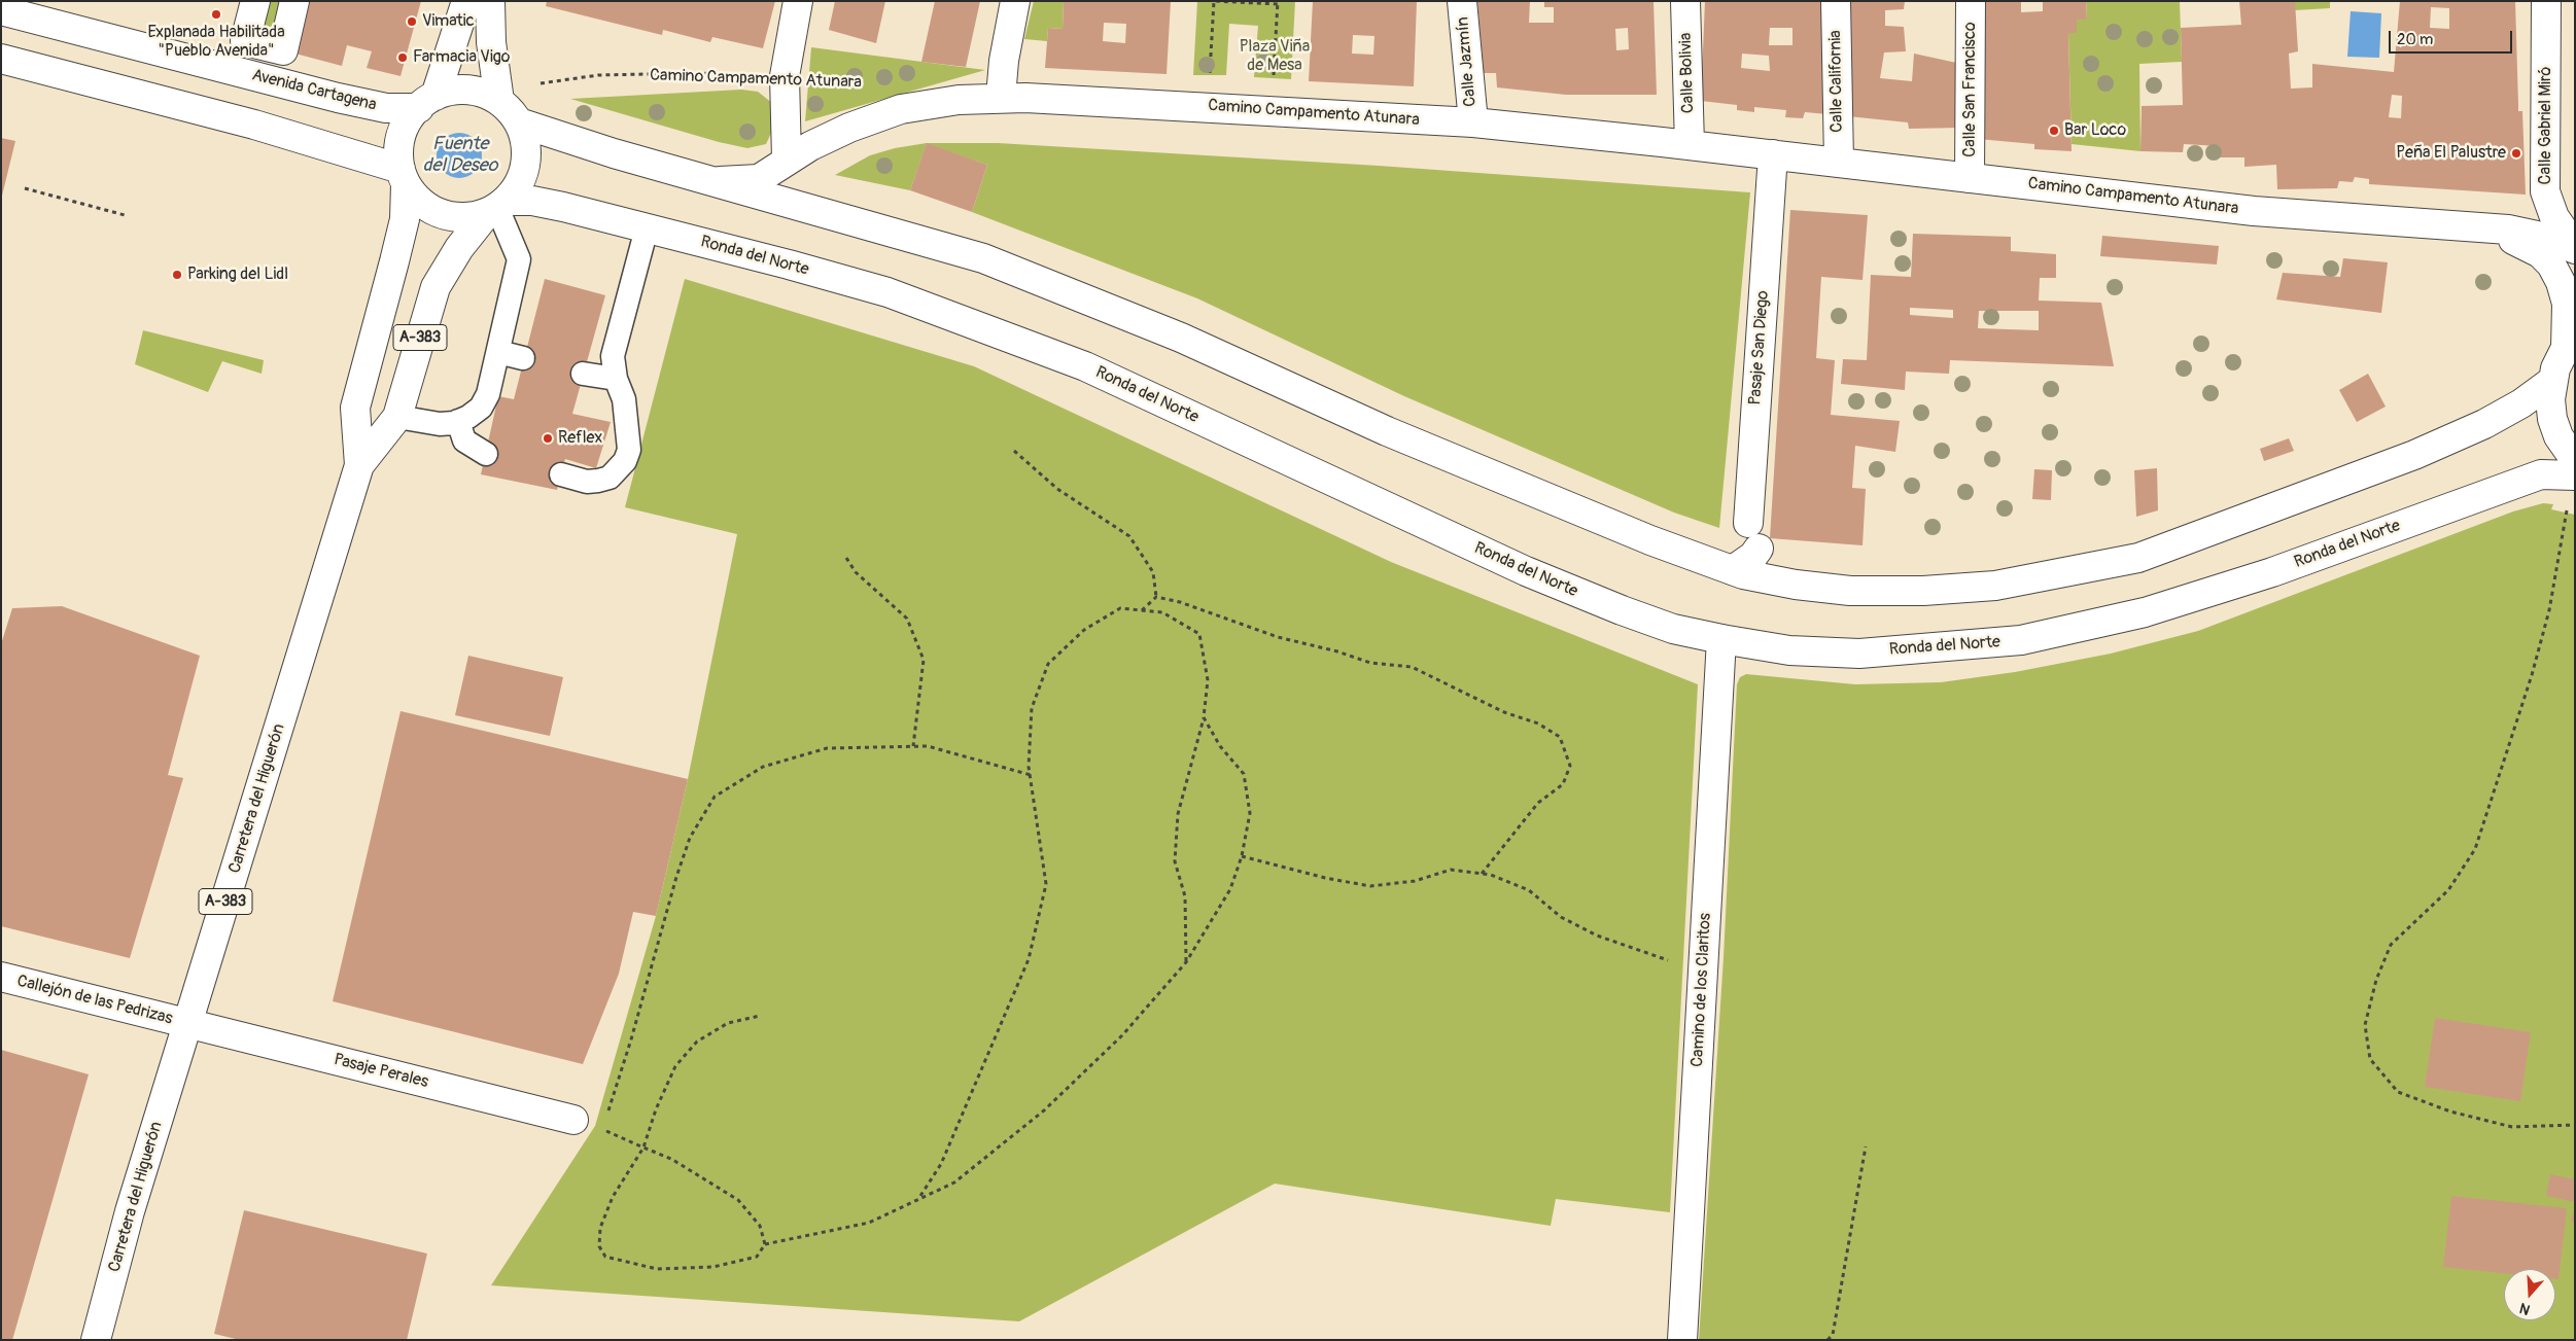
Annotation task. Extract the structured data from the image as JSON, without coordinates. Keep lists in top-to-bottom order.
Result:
{
  "streets": {
    "main road": [
      "Calle Jazmín",
      "Calle Bolivia",
      "Camino Campamento Atunara",
      "Calle California",
      "Calle San Francisco",
      "Avenida Cartagena",
      "Calle Gabriel Miró",
      "Ronda del Norte",
      "A-383",
      "Pasaje San Diego",
      "Carretera del Higuerón",
      "Camino de los Claritos",
      "Callejón de las Pedrizas",
      "Pasaje Perales"
    ]
  },
  "crossings": [
    ["Calle Jazmín", "Camino Campamento Atunara"],
    ["Calle Bolivia", "Camino Campamento Atunara"],
    ["Camino Campamento Atunara", "Calle California"],
    ["Camino Campamento Atunara", "Calle San Francisco"],
    ["Camino Campamento Atunara", "Calle Gabriel Miró"],
    ["Camino Campamento Atunara", "Pasaje San Diego"],
    ["Avenida Cartagena", "Ronda del Norte"],
    ["Avenida Cartagena", "A-383"],
    ["Ronda del Norte", "A-383"],
    ["Ronda del Norte", "Camino de los Claritos"],
    ["A-383", "Carretera del Higuerón"],
    ["Carretera del Higuerón", "Callejón de las Pedrizas"],
    ["Carretera del Higuerón", "Pasaje Perales"],
    ["Callejón de las Pedrizas", "Pasaje Perales"]
  ],
  "water": ["Fuente del Deseo"],
  "parks": ["Plaza Viña de Mesa"],
  "places": [
    "Explanada Habilitada \"Pueblo Avenida\"",
    "Vimatic",
    "Farmacia Vigo",
    "Bar Loco",
    "Peña El Palustre",
    "Parking del Lidl",
    "Reflex"
  ],
  "scale_bar": "20 m",
  "north": "bottom"
}
